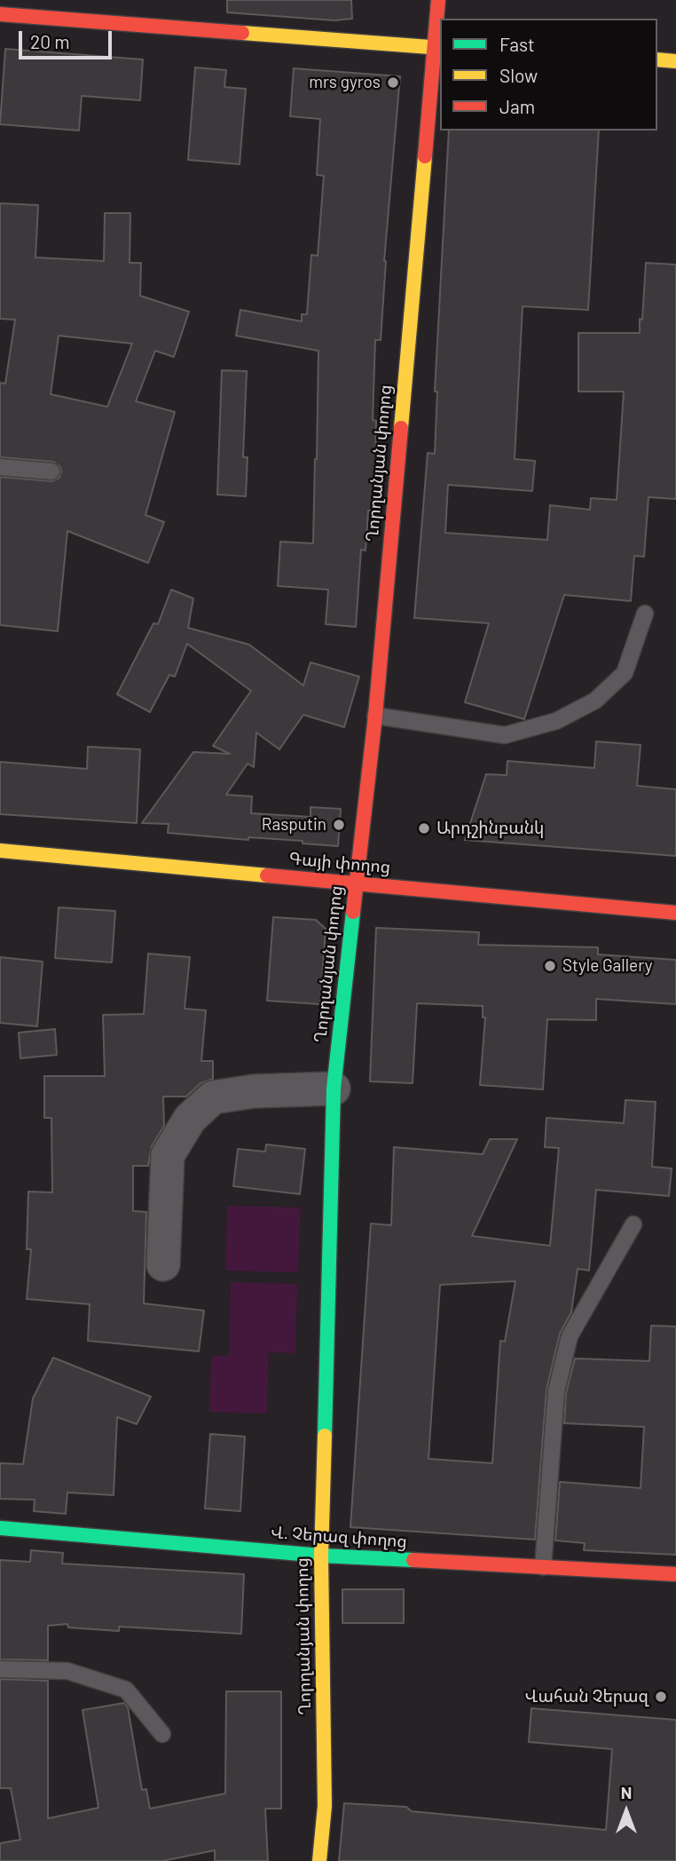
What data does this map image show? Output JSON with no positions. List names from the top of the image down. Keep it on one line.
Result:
{"streets":{"street":["Ղորղանյան փողոց","Գայի փողոց","Վ. Չերազ փողոց"]},"crossings":[["Ղորղանյան փողոց","Գայի փողոց"],["Ղորղանյան փողոց","Վ. Չերազ փողոց"]],"places":["mrs gyros","Rasputin","Արդշինբանկ","Style Gallery","Վահան Չերազ"],"legend":["Fast","Slow","Jam"],"scale_bar":"20 m","north":"top"}
